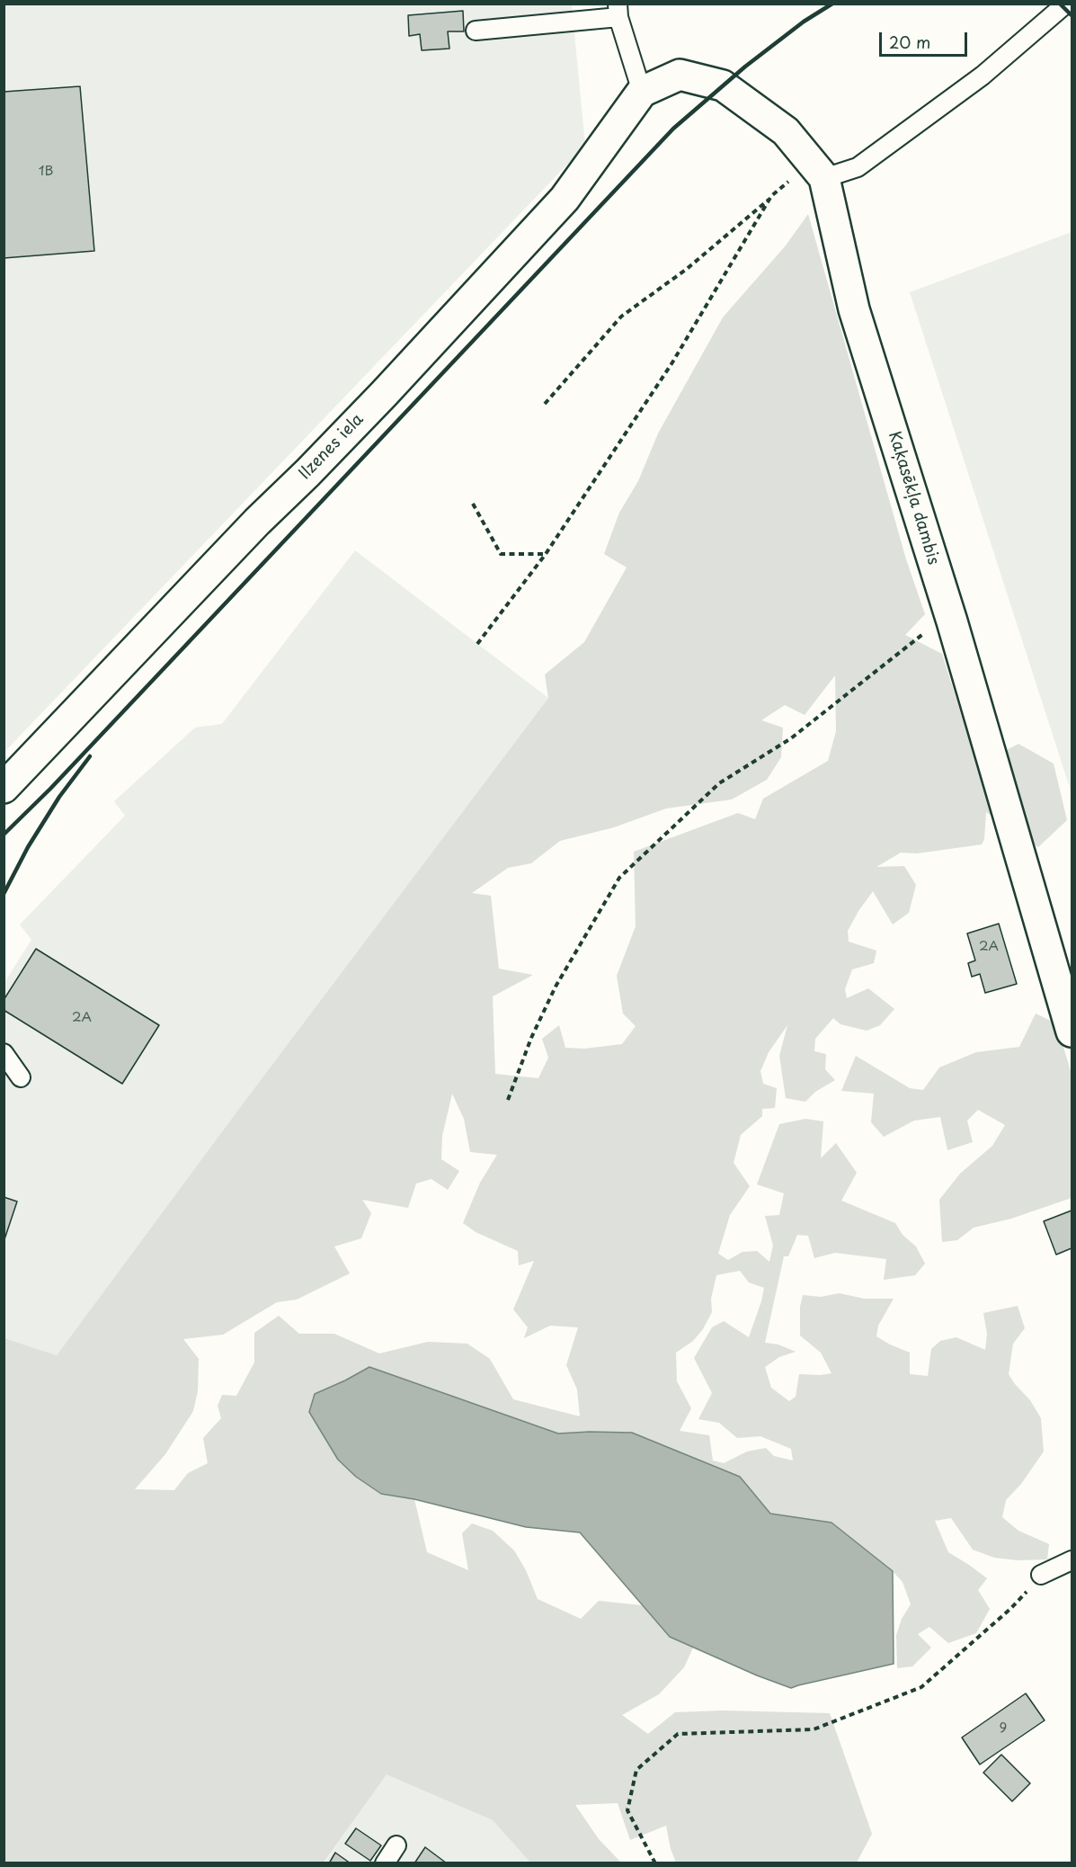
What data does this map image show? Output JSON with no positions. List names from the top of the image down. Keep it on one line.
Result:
{"streets":{"street":["Ilzenes iela","Kaķasēkļa dambis"]},"crossings":[["Ilzenes iela","Kaķasēkļa dambis"]],"house_numbers":["1B","2A","2A","9"],"scale_bar":"20 m"}
